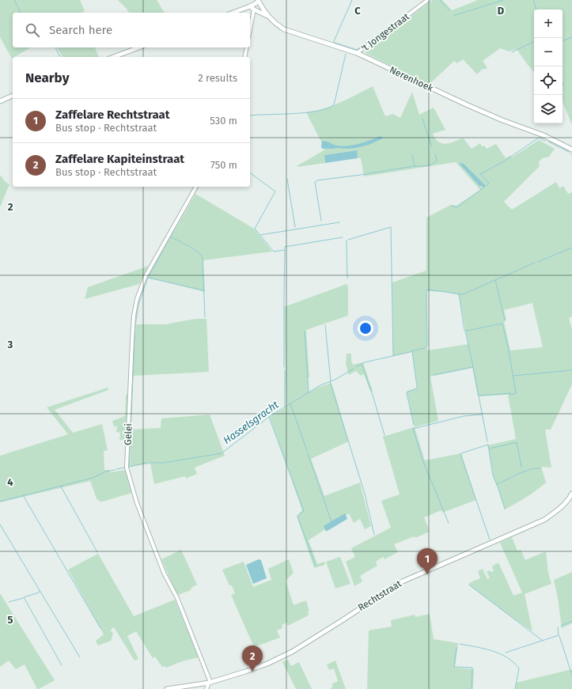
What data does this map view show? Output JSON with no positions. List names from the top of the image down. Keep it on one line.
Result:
{"streets":{"street":["'t Jongestraat","Nerenhoek","Gelei","Rechtstraat"]},"crossings":[["'t Jongestraat","Nerenhoek"],["Gelei","Rechtstraat"]],"water":["Hasselsgracht"],"page":{"map_buttons":["+","−"],"search":"Search here","heading":["Nearby","2 results"],"list":[{"mark":"1","name":"Zaffelare Rechtstraat","note":"Bus stop · Rechtstraat","value":"530 m"},{"mark":"2","name":"Zaffelare Kapiteinstraat","note":"Bus stop · Rechtstraat","value":"750 m"}],"pins":["1","2"]},"grid":{"columns":["C","D"],"rows":["2","3","4","5"]}}
